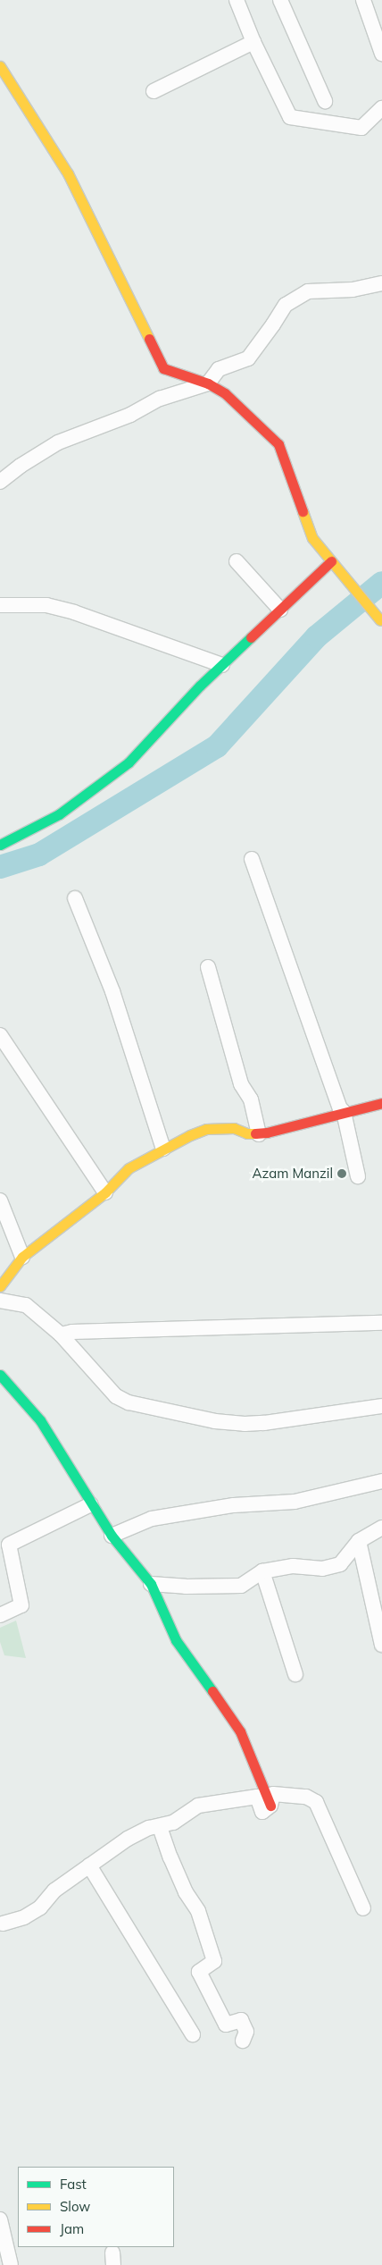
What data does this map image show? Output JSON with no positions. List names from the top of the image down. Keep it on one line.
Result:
{"places":["Azam Manzil"],"legend":["Fast","Slow","Jam"]}
